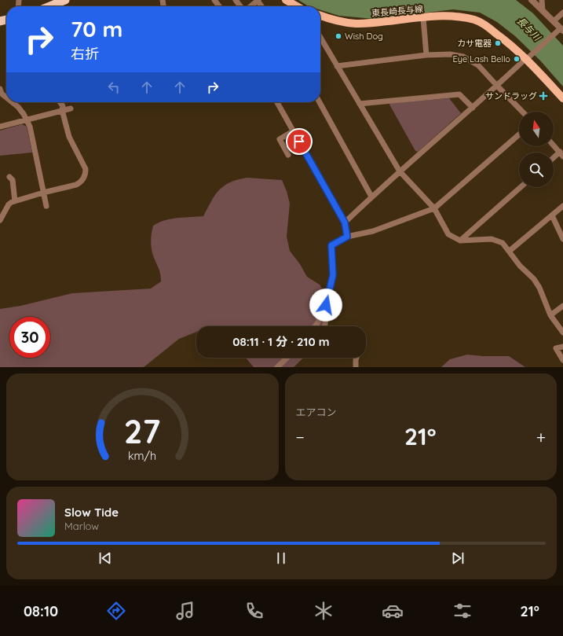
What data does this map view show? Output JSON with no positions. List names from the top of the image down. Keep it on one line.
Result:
{"streets":{"main road":["東長崎長与線"]},"water":["長与川"],"places":{"other":["Wish Dog","カサ電器","Eye Lash Bello"],"health":["サンドラッグ"]},"north":"top","page":{"turn":["70 m","右折"],"limit":"30","trip":"08:11 · 1 分 · 210 m","tile":"エアコン","heat":["−","21°","+"],"song":["Slow Tide","Marlow"],"tabs":["08:10","21°"],"gauge":["27","km/h"]}}
